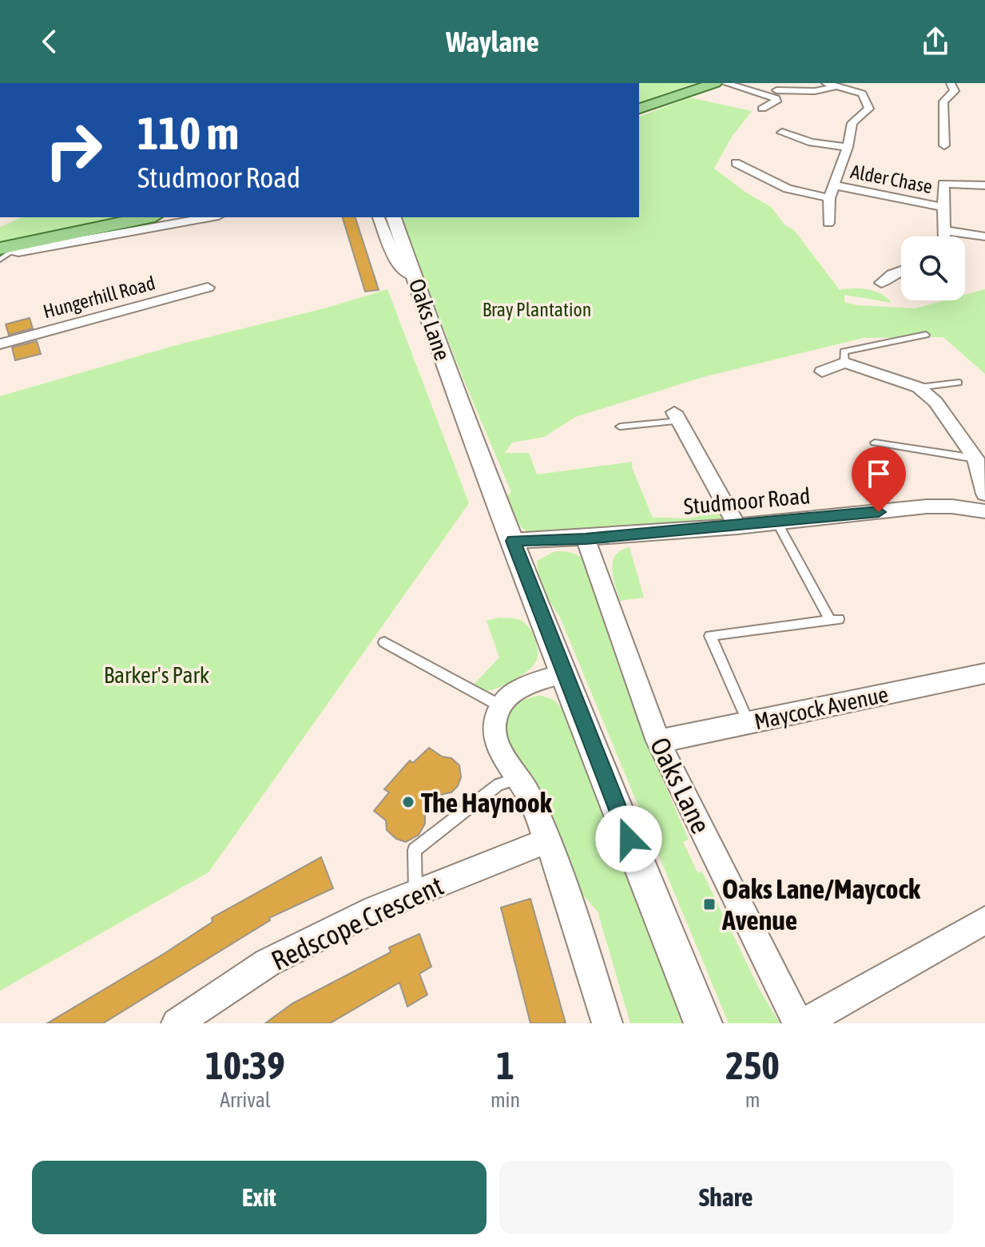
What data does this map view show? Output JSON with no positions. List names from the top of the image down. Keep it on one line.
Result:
{"streets":{"street":["Alder Chase","Hungerhill Road","Oaks Lane","Studmoor Road","Maycock Avenue","Redscope Crescent"]},"crossings":[["Oaks Lane","Studmoor Road"],["Oaks Lane","Maycock Avenue"]],"parks":["Bray Plantation","Barker's Park"],"places":{"other":["The Haynook"],"transit":["Oaks Lane/Maycock Avenue"]},"page":{"header":"Waylane","turn":["110 m","Studmoor Road"],"eta":["10:39","Arrival","1","min","250","m"],"buttons":["Exit","Share"]}}
